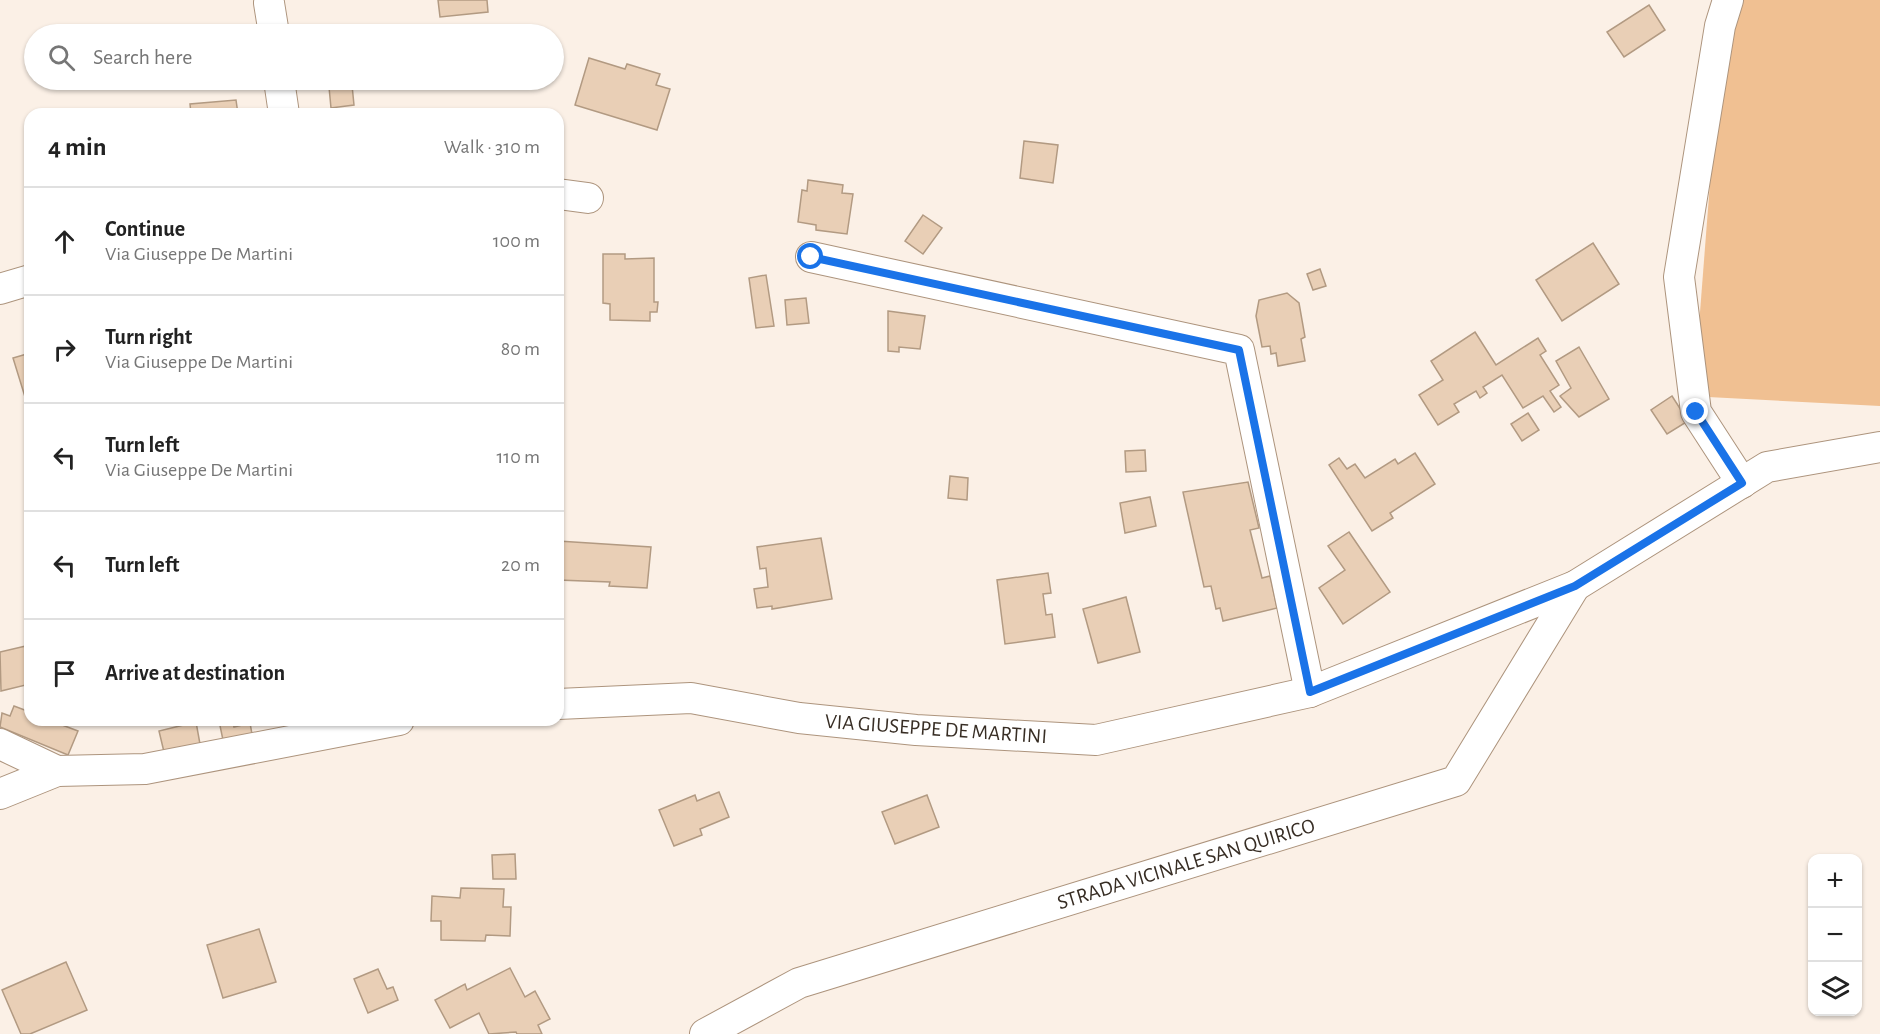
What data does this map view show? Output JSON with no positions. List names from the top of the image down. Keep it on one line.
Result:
{"streets":{"street":["VIA GIUSEPPE DE MARTINI","STRADA VICINALE SAN QUIRICO"]},"crossings":[["VIA GIUSEPPE DE MARTINI","STRADA VICINALE SAN QUIRICO"]],"page":{"search":"Search here","heading":["4 min","Walk · 310 m"],"list":[["Continue","Via Giuseppe De Martini","100 m"],["Turn right","Via Giuseppe De Martini","80 m"],["Turn left","Via Giuseppe De Martini","110 m"],["Turn left","20 m"],"Arrive at destination"],"map_buttons":["+","−"]}}
